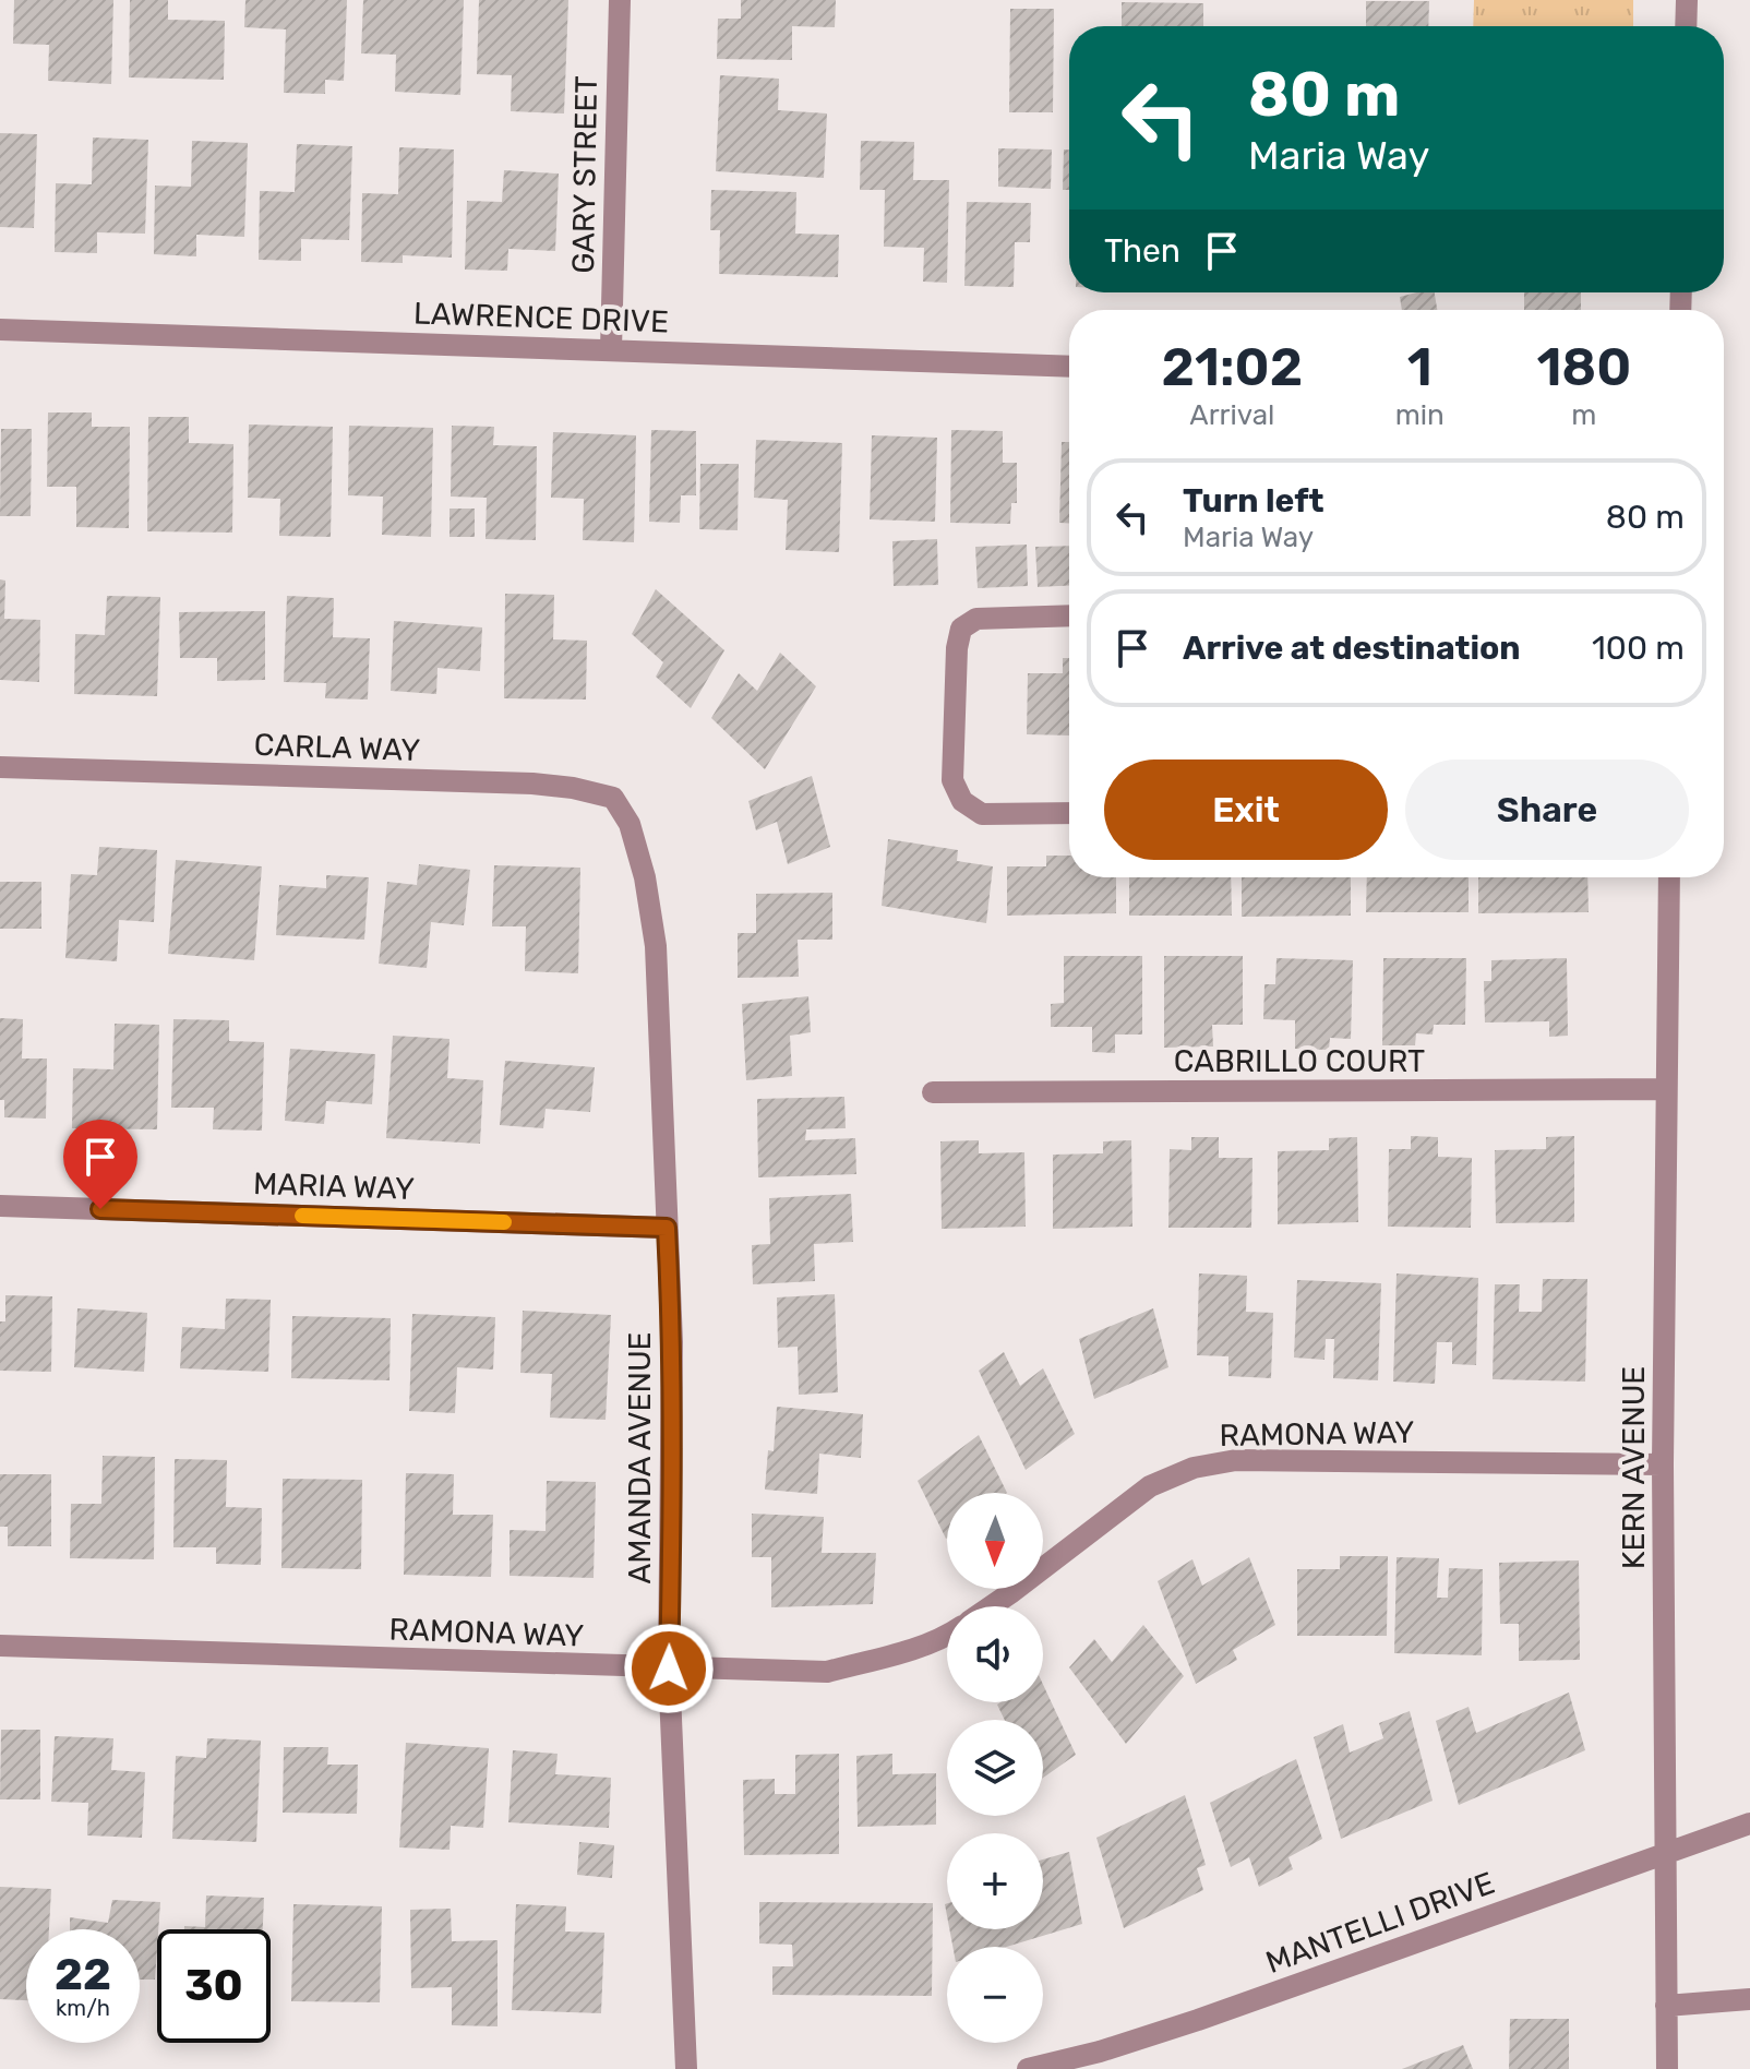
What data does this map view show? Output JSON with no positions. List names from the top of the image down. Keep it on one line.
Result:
{"streets":{"street":["GARY STREET","LAWRENCE DRIVE","CARLA WAY","CABRILLO COURT","MARIA WAY","RAMONA WAY","AMANDA AVENUE","KERN AVENUE","MANTELLI DRIVE"]},"crossings":[["GARY STREET","LAWRENCE DRIVE"],["CARLA WAY","AMANDA AVENUE"],["CABRILLO COURT","KERN AVENUE"],["MARIA WAY","AMANDA AVENUE"],["RAMONA WAY","AMANDA AVENUE"],["RAMONA WAY","KERN AVENUE"],["KERN AVENUE","MANTELLI DRIVE"]],"north":"bottom","page":{"turn":["80 m","Maria Way"],"then":"Then","eta":["21:02","Arrival","1","min","180","m"],"list":[{"name":"Turn left","note":"Maria Way","value":"80 m"},{"name":"Arrive at destination","value":"100 m"}],"buttons":["Exit","Share"],"map_buttons":["+","−"],"speed":"22 km/h","limit":"30"}}
